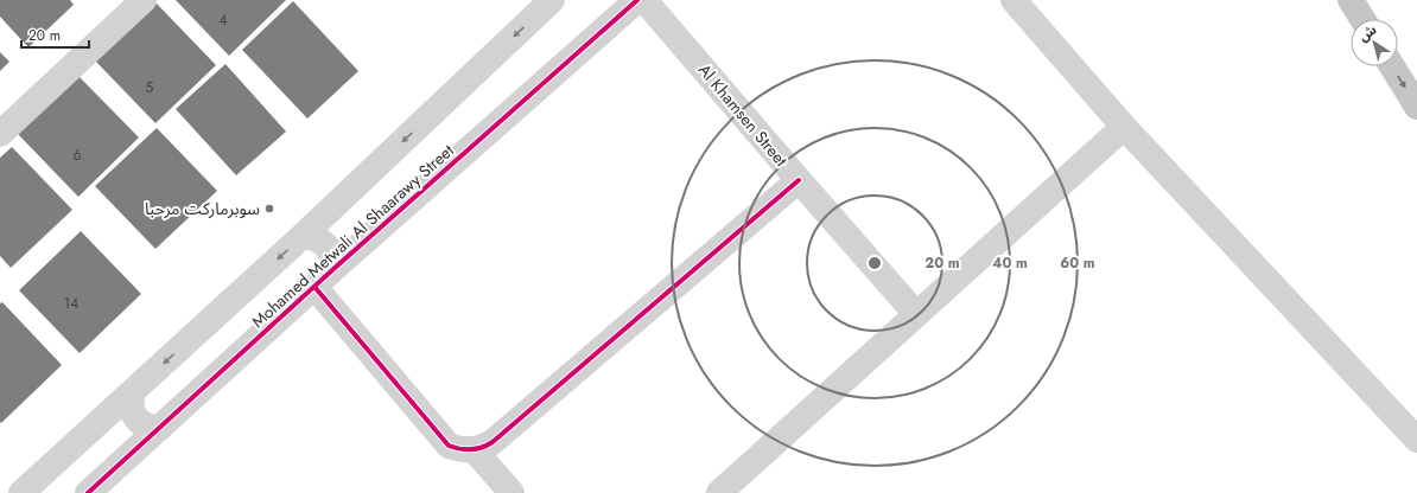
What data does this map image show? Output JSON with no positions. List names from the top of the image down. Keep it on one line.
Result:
{"streets":{"street":["Al Khamsen Street","Mohamed Metwali Al Shaarawy Street"]},"places":["سوبرماركت مرحبا"],"house_numbers":["4","5","6","14"],"scale_bar":"20 m","north":"top left","rings":["20 m","40 m","60 m"]}
